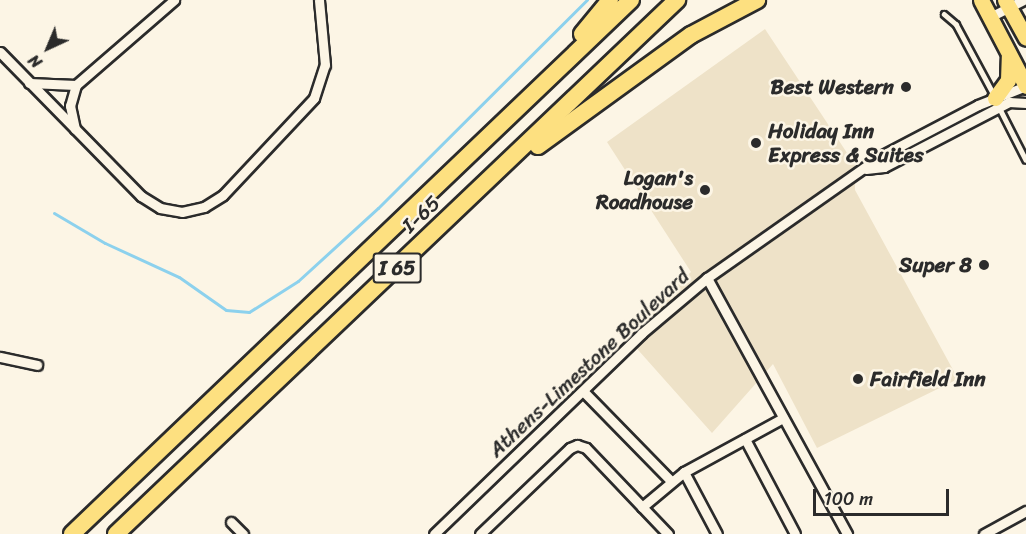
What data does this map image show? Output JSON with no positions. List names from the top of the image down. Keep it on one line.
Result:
{"streets":{"highway":["I-65","I 65"],"street":["Athens-Limestone Boulevard"]},"places":["Best Western","Holiday Inn Express & Suites","Logan's Roadhouse","Super 8","Fairfield Inn"],"scale_bar":"100 m","north":"bottom left"}
